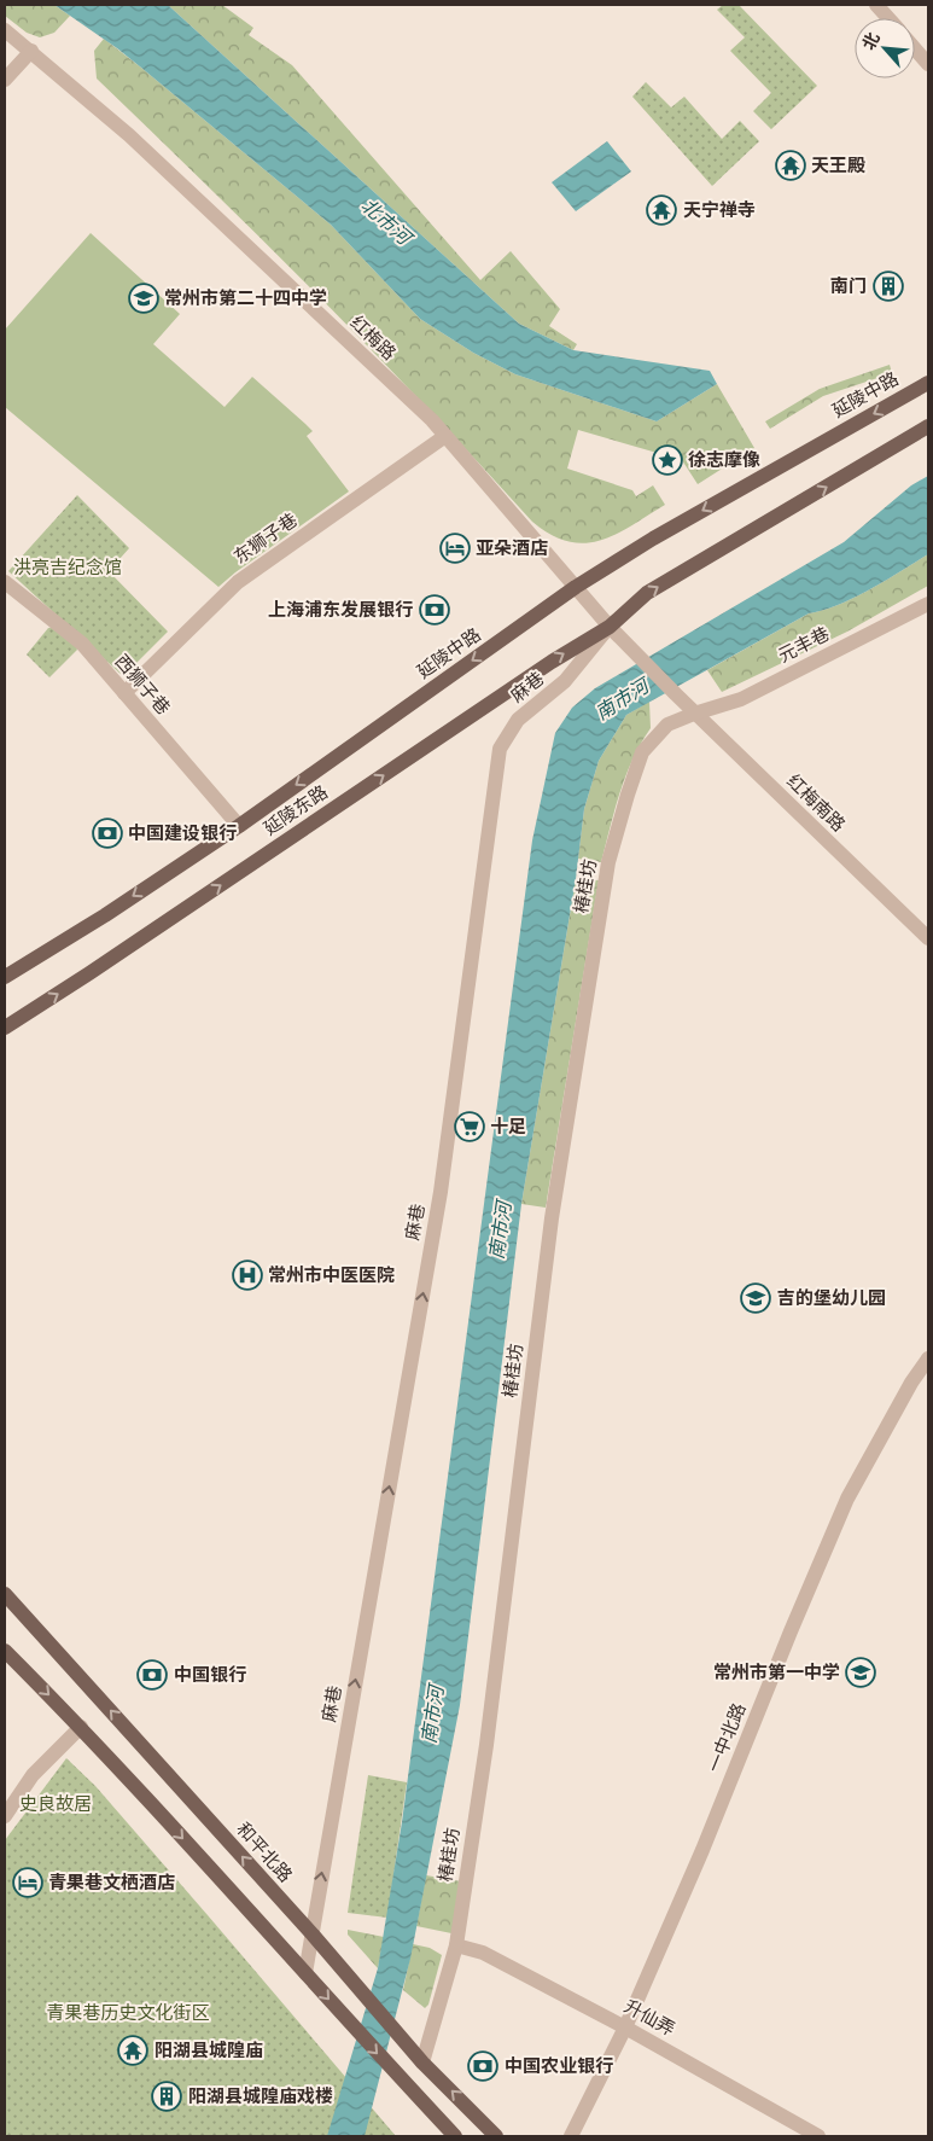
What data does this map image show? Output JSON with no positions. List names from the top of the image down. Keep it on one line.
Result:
{"streets":{"main road":["延陵中路","延陵东路","和平北路"],"street":["红梅路","东狮子巷","元丰巷","西狮子巷","麻巷","红梅南路","椿桂坊","一中北路","升仙弄"]},"crossings":[["红梅路","延陵中路"],["红梅路","东狮子巷"],["红梅路","麻巷"],["红梅路","红梅南路"],["红梅路","延陵东路"],["延陵中路","西狮子巷"],["东狮子巷","西狮子巷"],["元丰巷","红梅南路"],["元丰巷","椿桂坊"],["麻巷","红梅南路"],["麻巷","延陵东路"],["麻巷","和平北路"],["红梅南路","延陵东路"],["红梅南路","椿桂坊"],["椿桂坊","和平北路"],["椿桂坊","升仙弄"],["一中北路","升仙弄"]],"one_way":["麻巷","延陵东路"],"water":["北市河","南市河"],"parks":["洪亮吉纪念馆","史良故居","青果巷历史文化街区"],"places":{"temple":["天王殿","天宁禅寺","阳湖县城隍庙"],"building":["南门","阳湖县城隍庙戏楼"],"school or university":["常州市第二十四中学","吉的堡幼儿园","常州市第一中学"],"place":["徐志摩像"],"hotel":["亚朵酒店","青果巷文栖酒店"],"bank":["上海浦东发展银行","中国建设银行","中国银行","中国农业银行"],"supermarket":["十足"],"hospital":["常州市中医医院"]},"north":"top left"}
